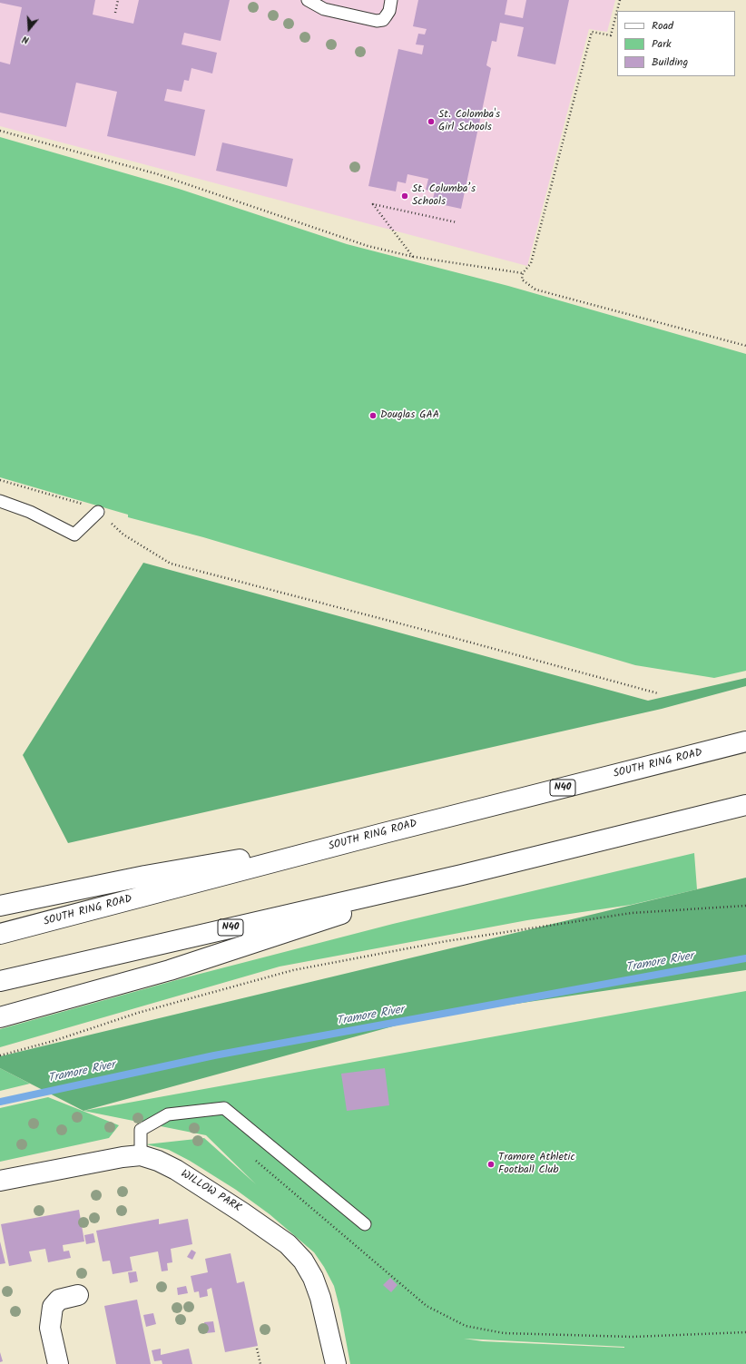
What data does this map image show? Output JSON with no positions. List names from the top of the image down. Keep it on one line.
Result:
{"streets":{"main road":["SOUTH RING ROAD","N40","WILLOW PARK"]},"water":["Tramore River"],"places":["St. Colomba's Girl Schools","St. Columba’s Schools","Douglas GAA","Tramore Athletic Football Club"],"legend":["Road","Park","Building"],"north":"bottom"}
